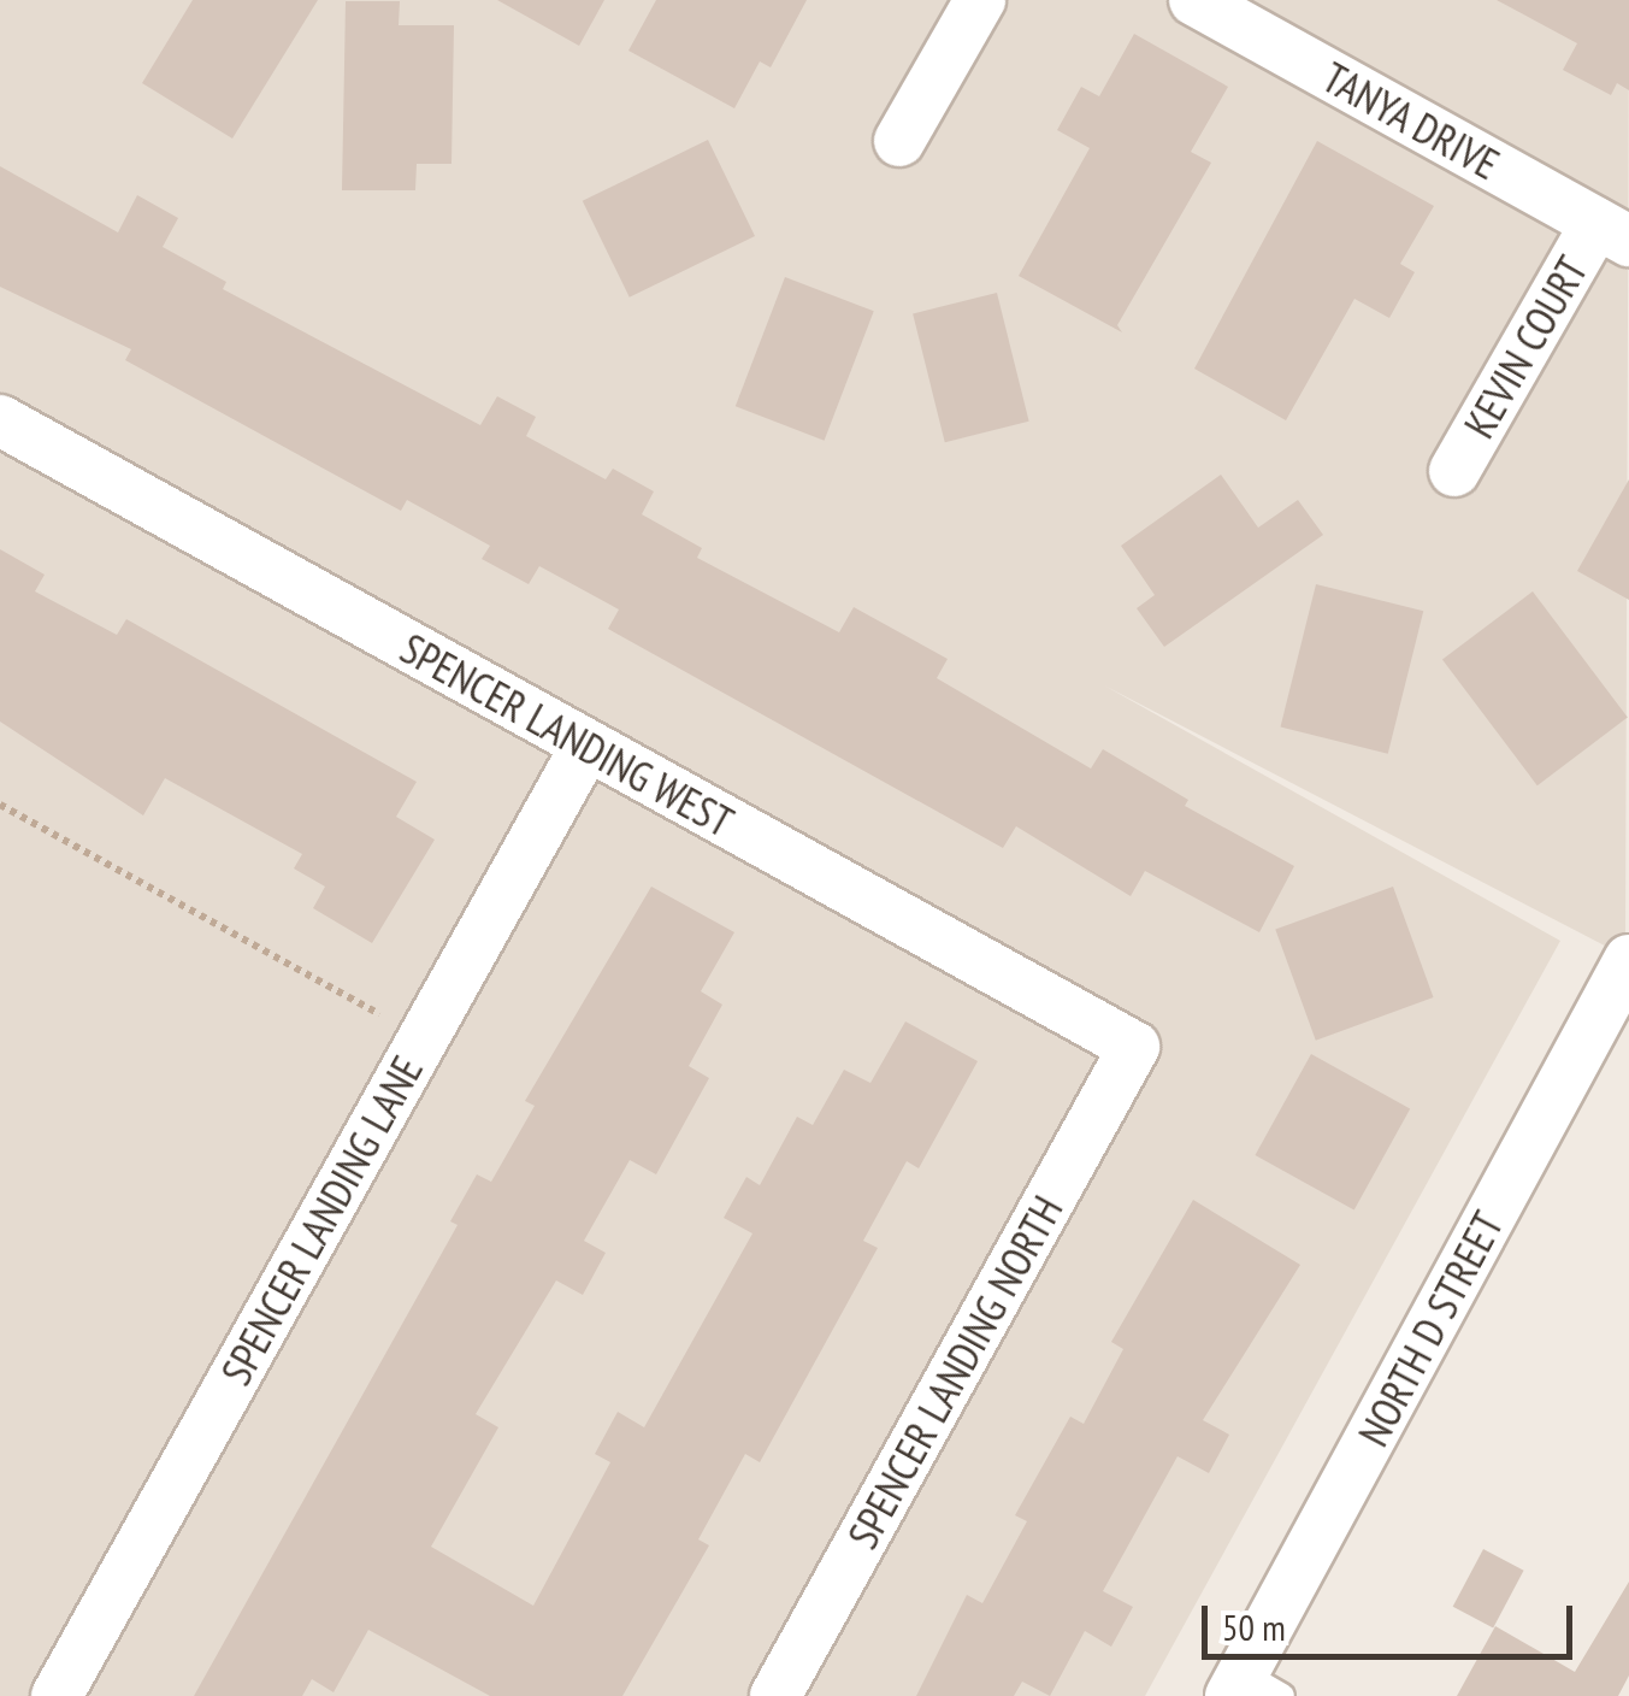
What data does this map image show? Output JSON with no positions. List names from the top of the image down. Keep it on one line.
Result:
{"streets":{"street":["TANYA DRIVE","KEVIN COURT","SPENCER LANDING WEST","SPENCER LANDING LANE","NORTH D STREET","SPENCER LANDING NORTH"]},"crossings":[["TANYA DRIVE","KEVIN COURT"],["SPENCER LANDING WEST","SPENCER LANDING LANE"],["SPENCER LANDING WEST","SPENCER LANDING NORTH"]],"scale_bar":"50 m"}
